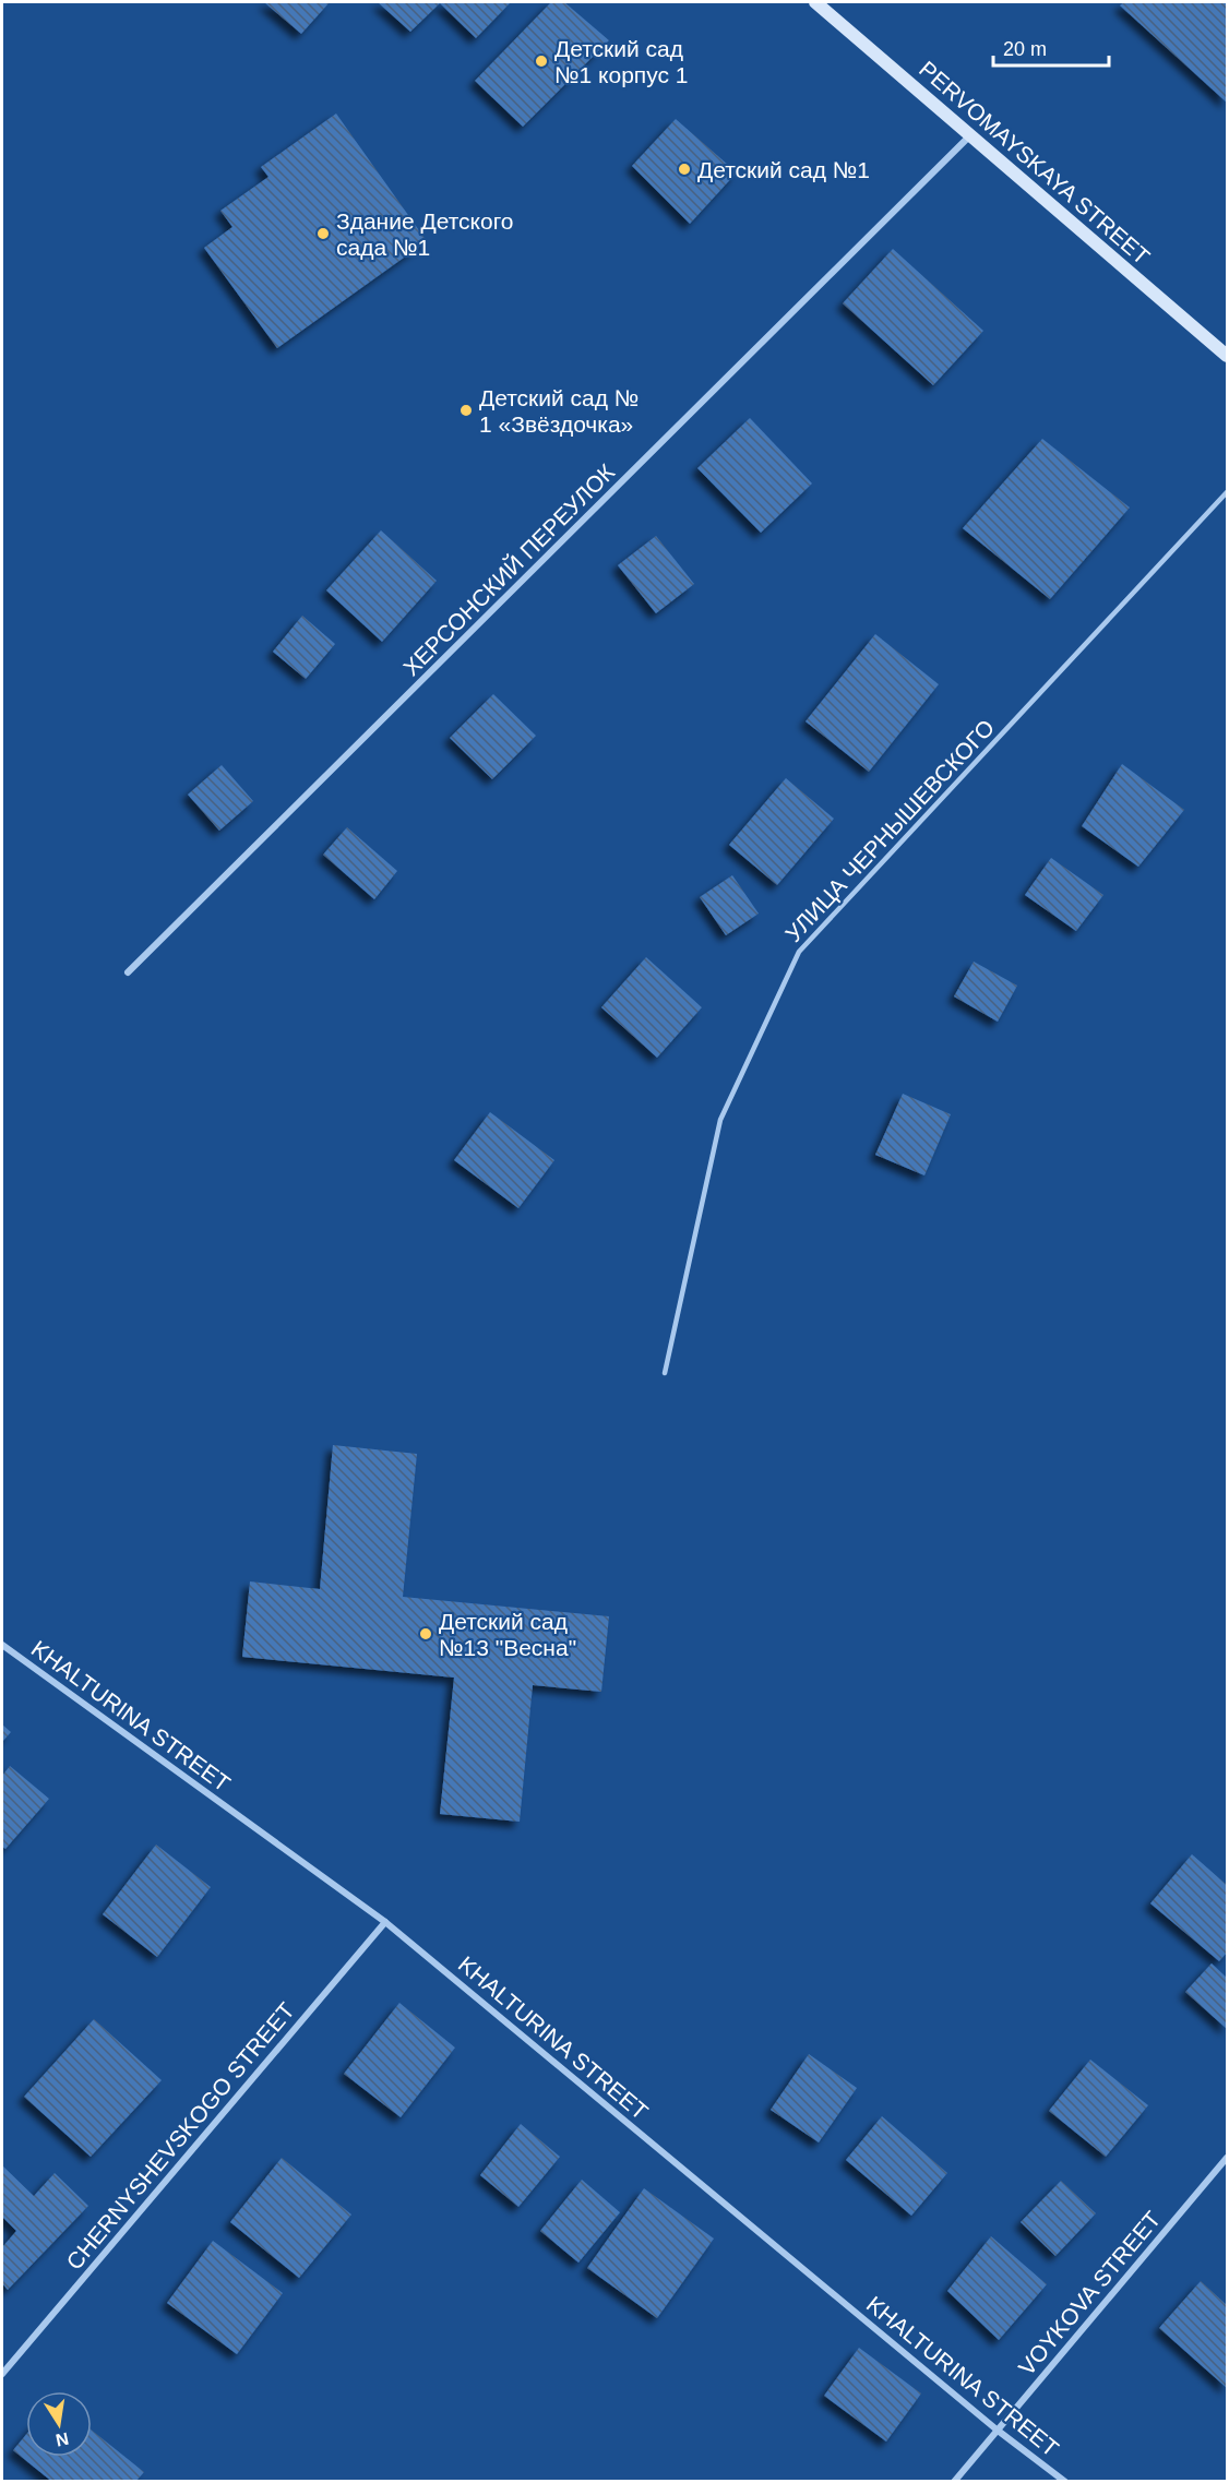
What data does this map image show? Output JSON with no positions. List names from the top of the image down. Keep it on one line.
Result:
{"streets":{"main road":["PERVOMAYSKAYA STREET"],"street":["ХЕРСОНСКИЙ ПЕРЕУЛОК","KHALTURINA STREET","CHERNYSHEVSKOGO STREET","VOYKOVA STREET"],"lane":["УЛИЦА ЧЕРНЫШЕВСКОГО"]},"crossings":[["PERVOMAYSKAYA STREET","ХЕРСОНСКИЙ ПЕРЕУЛОК"],["KHALTURINA STREET","CHERNYSHEVSKOGO STREET"],["KHALTURINA STREET","VOYKOVA STREET"]],"places":["Детский сад №1 корпус 1","Детский сад №1","Здание Детского сада №1","Детский сад № 1 «Звёздочка»","Детский сад №13 \"Весна\""],"scale_bar":"20 m","north":"bottom"}
